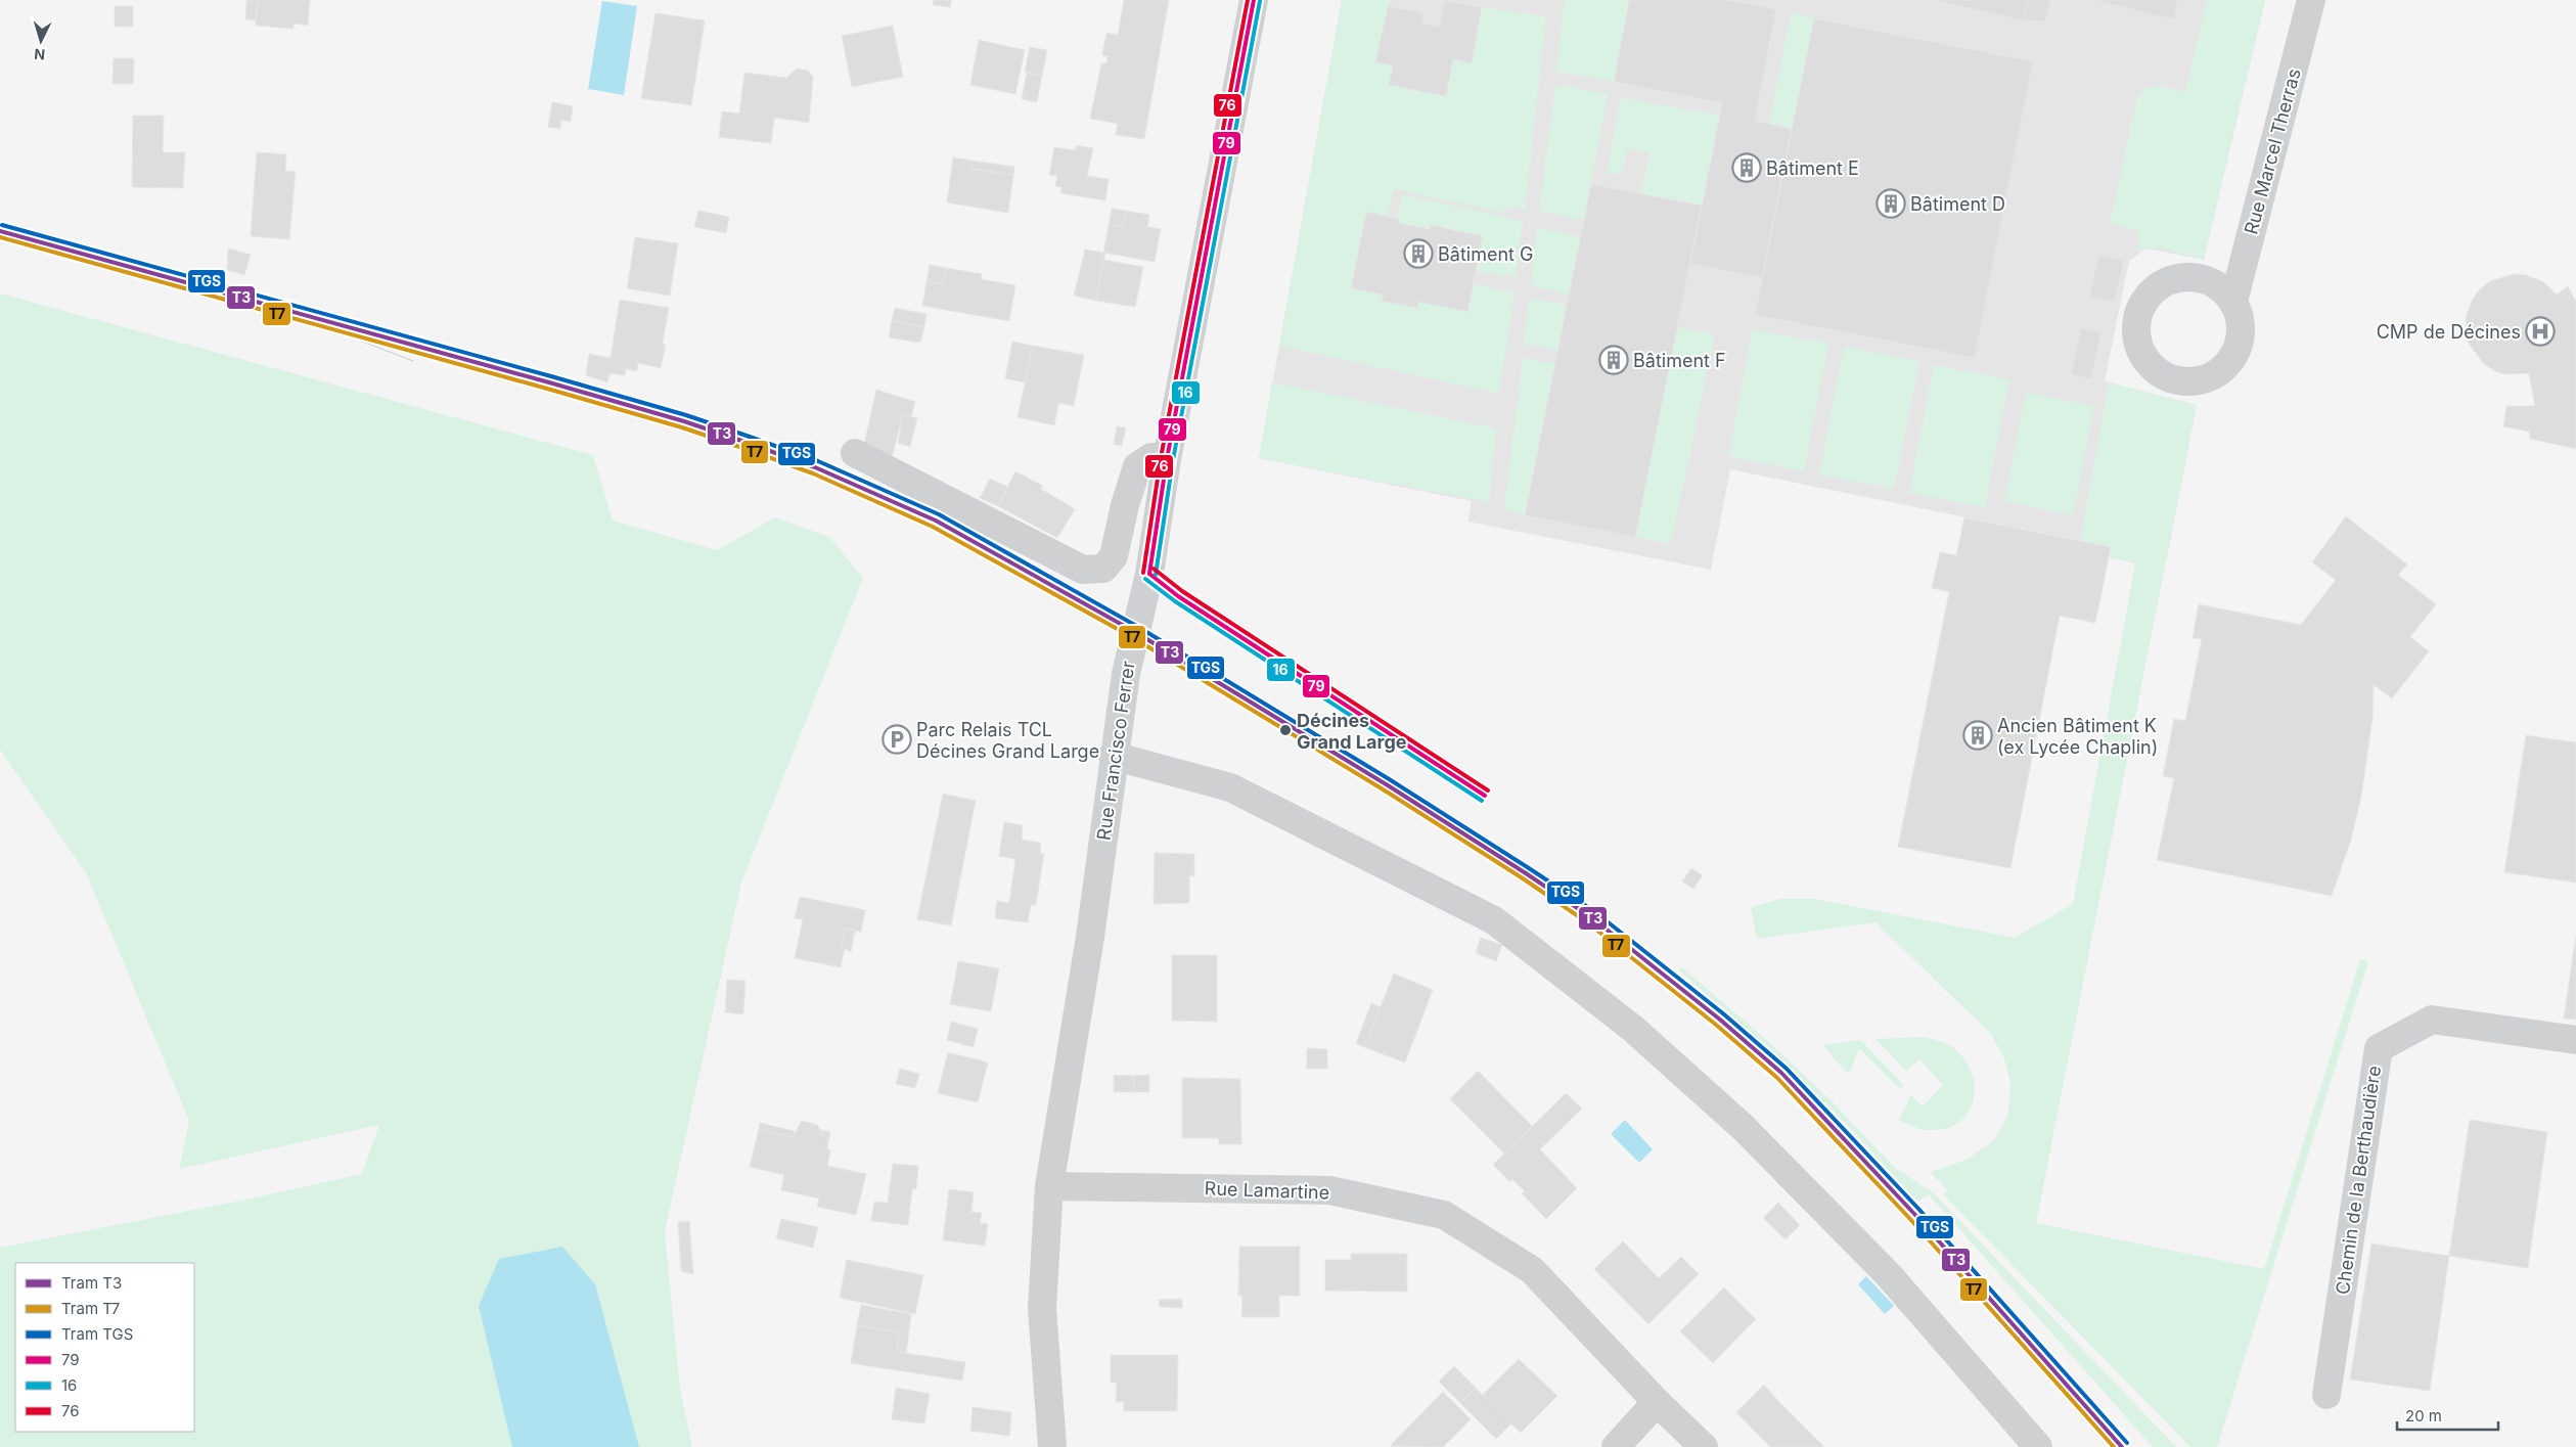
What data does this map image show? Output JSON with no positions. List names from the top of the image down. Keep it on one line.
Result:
{"streets":{"street":["Rue Marcel Therras","Rue Francisco Ferrer","Chemin de la Berthaudière","Rue Lamartine"]},"crossings":[["Rue Francisco Ferrer","Rue Lamartine"]],"places":{"building":["Bâtiment E","Bâtiment D","Bâtiment G","Bâtiment F","Ancien Bâtiment K (ex Lycée Chaplin)"],"hospital":["CMP de Décines"],"other":["Décines Grand Large"],"parking":["Parc Relais TCL Décines Grand Large"]},"lines":["transit line 79","transit line 76","transit line 16","tram line TGS","tram line T3","tram line T7"],"legend":["Tram T3","Tram T7","Tram TGS","79","16","76"],"scale_bar":"20 m","north":"bottom"}
